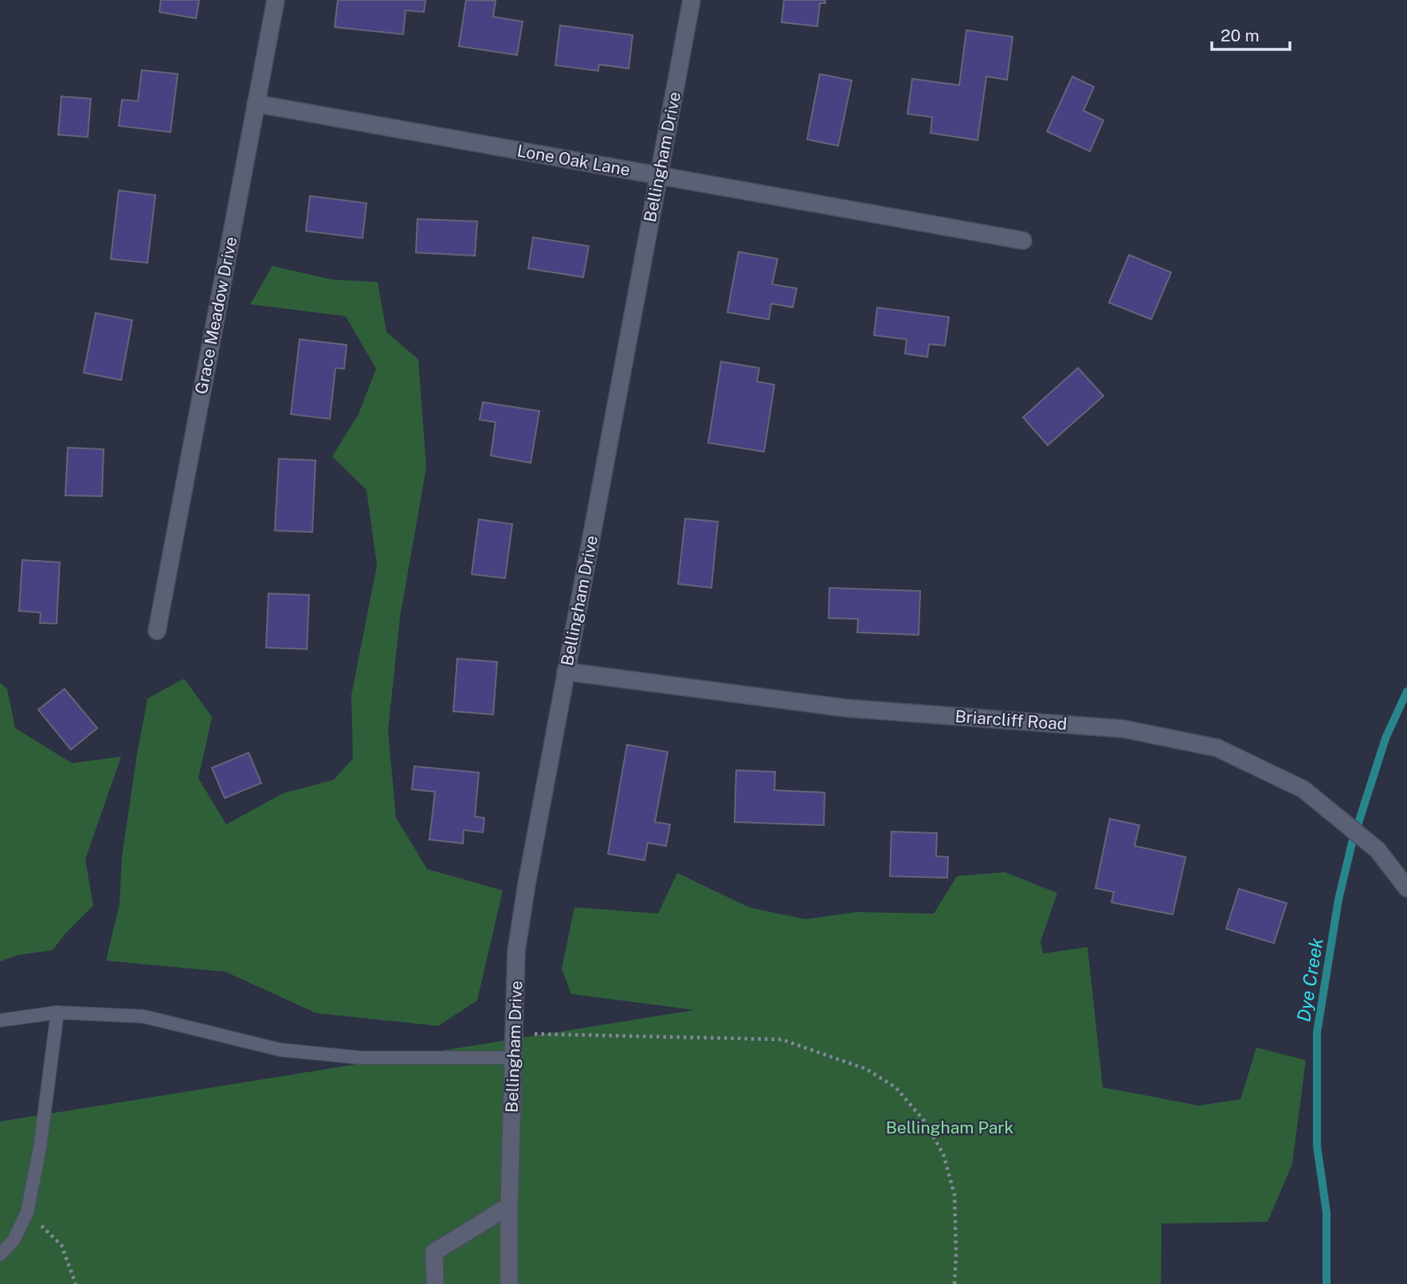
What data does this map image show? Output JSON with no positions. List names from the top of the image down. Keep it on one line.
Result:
{"streets":{"street":["Bellingham Drive","Lone Oak Lane","Grace Meadow Drive","Briarcliff Road"]},"crossings":[["Bellingham Drive","Lone Oak Lane"],["Bellingham Drive","Briarcliff Road"],["Lone Oak Lane","Grace Meadow Drive"]],"water":["Dye Creek"],"parks":["Bellingham Park"],"scale_bar":"20 m"}
